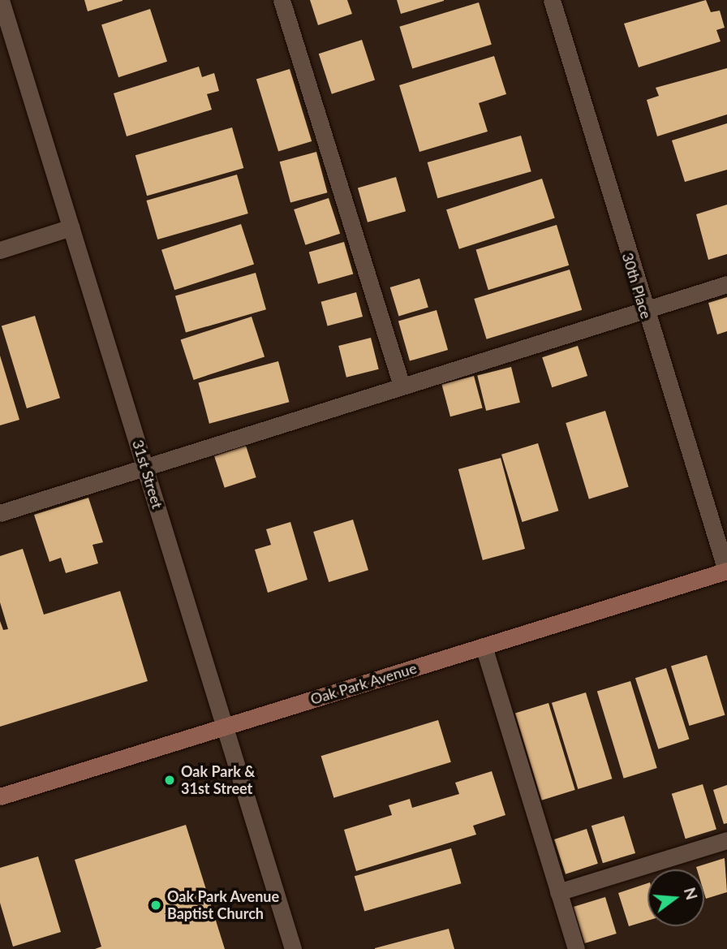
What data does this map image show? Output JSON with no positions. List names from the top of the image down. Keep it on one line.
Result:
{"streets":{"street":["30th Place","31st Street","Oak Park Avenue"]},"crossings":[["30th Place","Oak Park Avenue"],["31st Street","Oak Park Avenue"]],"places":["Oak Park & 31st Street","Oak Park Avenue Baptist Church"],"north":"right"}
